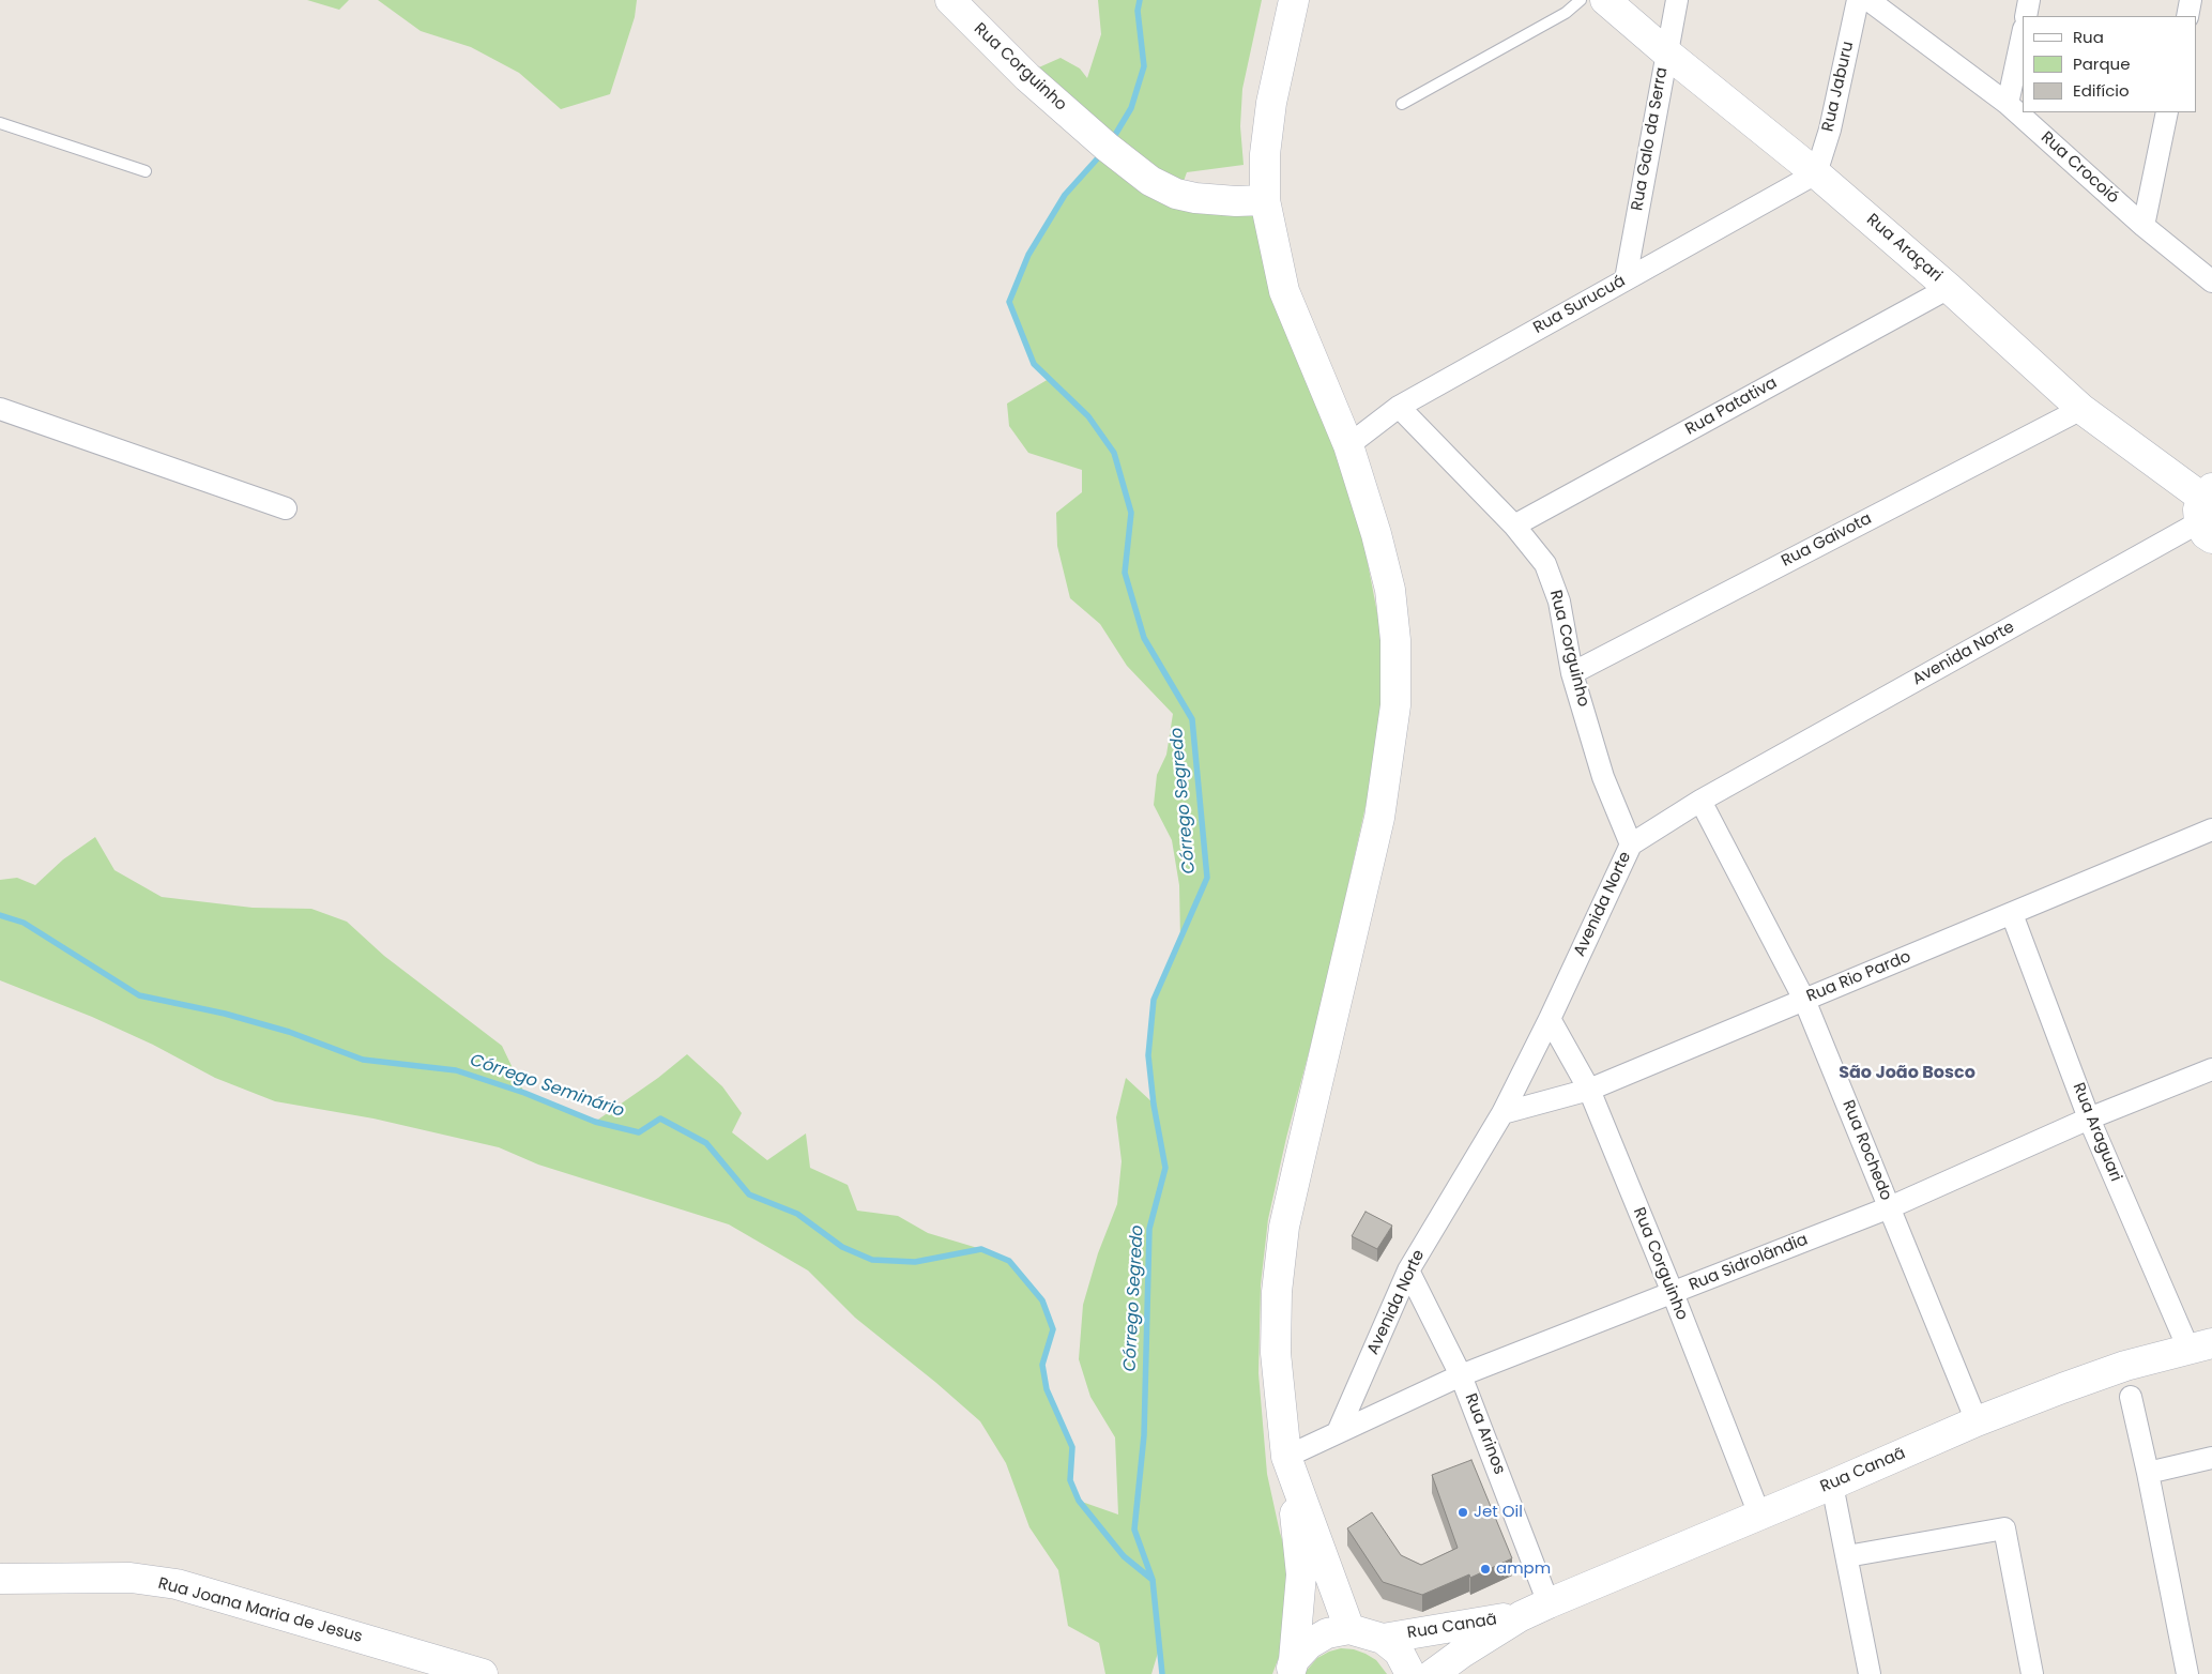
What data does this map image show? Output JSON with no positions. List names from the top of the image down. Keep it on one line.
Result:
{"streets":{"street":["Rua Corguinho","Rua Jaburu","Rua Galo da Serra","Rua Crocoió","Rua Araçari","Rua Surucuá","Rua Patativa","Rua Gaivota","Avenida Norte","Rua Rio Pardo","Rua Araguari","Rua Rochedo","Rua Sidrolândia","Rua Arinos","Rua Canaã","Rua Joana Maria de Jesus"]},"crossings":[["Rua Corguinho","Rua Surucuá"],["Rua Corguinho","Rua Patativa"],["Rua Corguinho","Rua Gaivota"],["Rua Corguinho","Avenida Norte"],["Rua Corguinho","Rua Rio Pardo"],["Rua Corguinho","Rua Sidrolândia"],["Rua Corguinho","Rua Canaã"],["Rua Jaburu","Rua Araçari"],["Rua Jaburu","Rua Surucuá"],["Rua Galo da Serra","Rua Araçari"],["Rua Galo da Serra","Rua Surucuá"],["Rua Araçari","Rua Surucuá"],["Rua Araçari","Rua Patativa"],["Rua Araçari","Rua Gaivota"],["Rua Araçari","Avenida Norte"],["Avenida Norte","Rua Rio Pardo"],["Avenida Norte","Rua Rochedo"],["Avenida Norte","Rua Sidrolândia"],["Avenida Norte","Rua Arinos"],["Rua Rio Pardo","Rua Araguari"],["Rua Rio Pardo","Rua Rochedo"],["Rua Araguari","Rua Sidrolândia"],["Rua Araguari","Rua Canaã"],["Rua Rochedo","Rua Sidrolândia"],["Rua Rochedo","Rua Canaã"],["Rua Sidrolândia","Rua Arinos"],["Rua Arinos","Rua Canaã"]],"districts":["São João Bosco"],"water":["Córrego Segredo","Córrego Seminário"],"places":["Jet Oil","ampm"],"legend":["Rua","Parque","Edifício"]}
